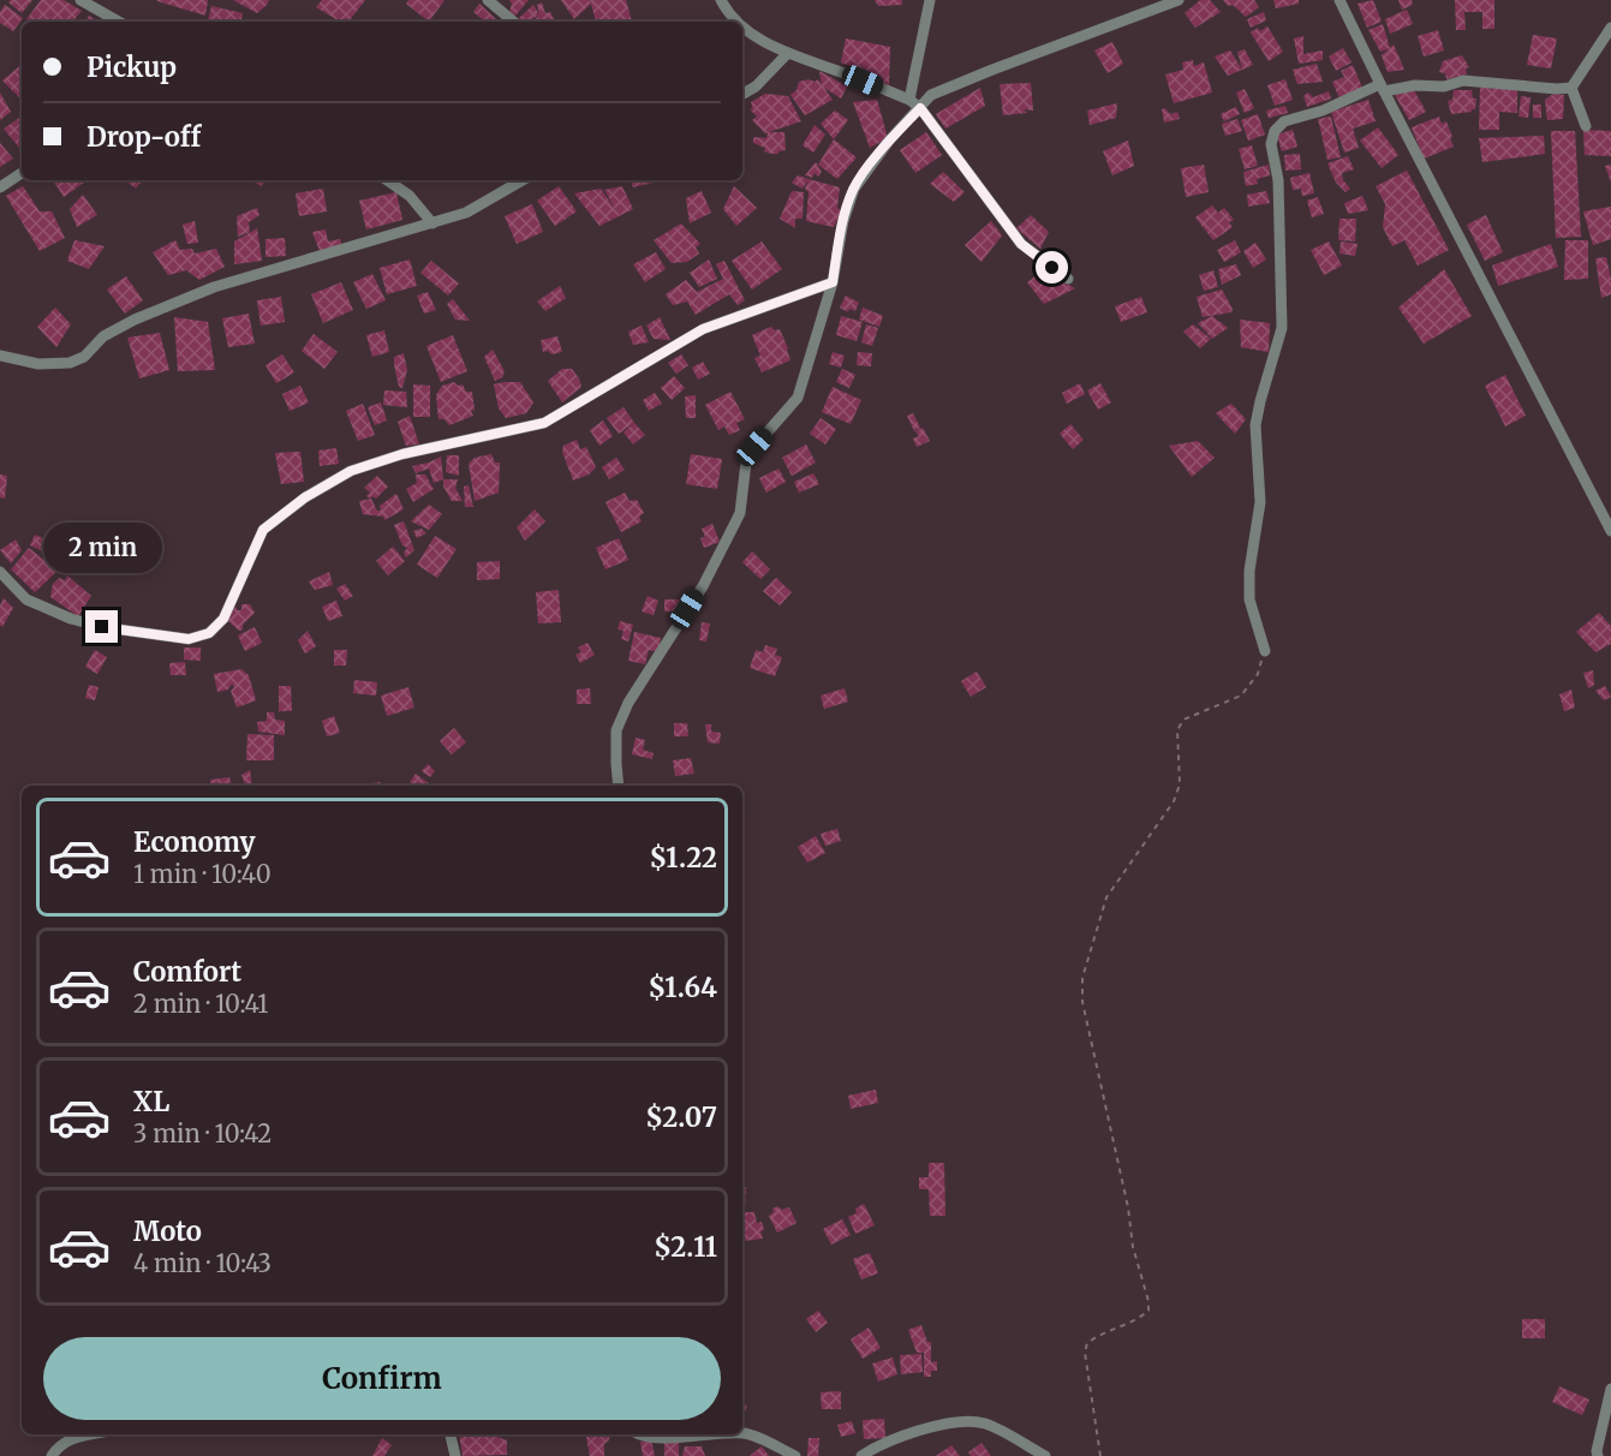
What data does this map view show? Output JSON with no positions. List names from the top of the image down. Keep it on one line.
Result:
{"page":{"banner":["Pickup","Drop-off"],"bubble":"2 min","list":[{"name":"Economy","note":"1 min · 10:40","value":"$1.22"},{"name":"Comfort","note":"2 min · 10:41","value":"$1.64"},{"name":"XL","note":"3 min · 10:42","value":"$2.07"},{"name":"Moto","note":"4 min · 10:43","value":"$2.11"}],"buttons":"Confirm"}}
